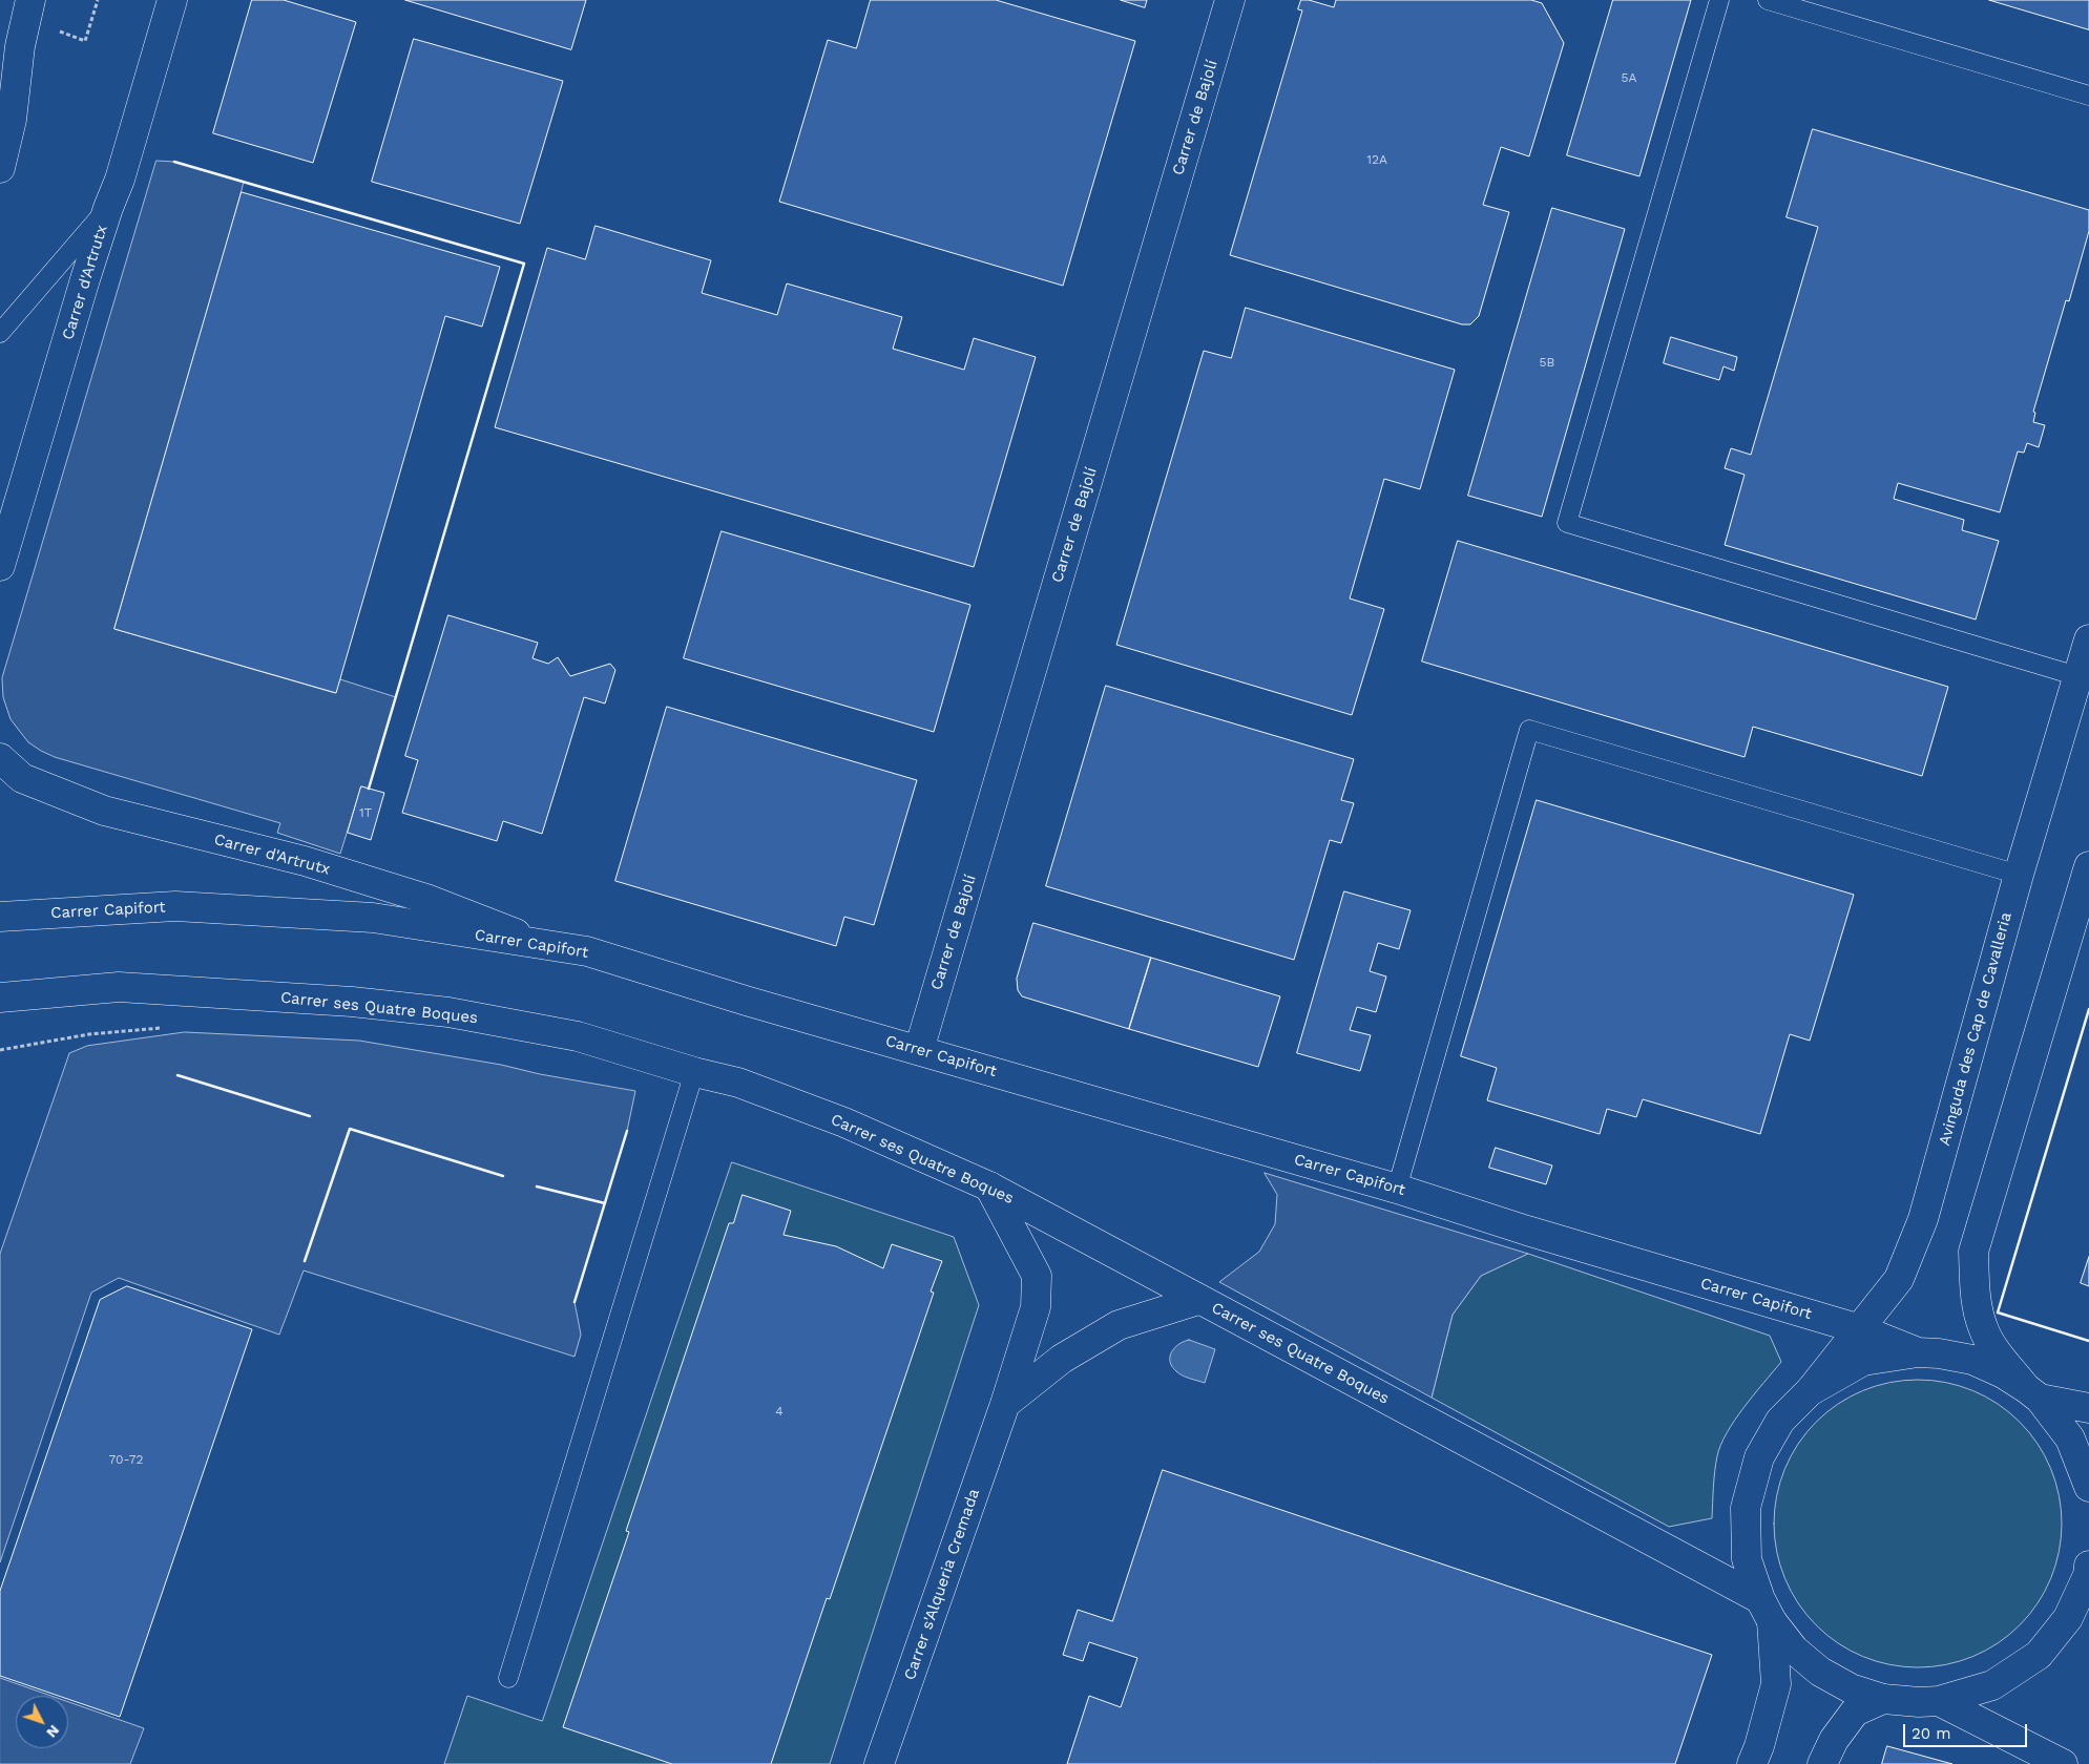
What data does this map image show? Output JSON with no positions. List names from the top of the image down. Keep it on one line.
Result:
{"streets":{"main road":["Carrer de Bajolí","Carrer d'Artrutx","Carrer Capifort","Carrer ses Quatre Boques","Avinguda des Cap de Cavalleria","Carrer s'Alqueria Cremada"]},"crossings":[["Carrer de Bajolí","Carrer Capifort"],["Carrer d'Artrutx","Carrer Capifort"],["Carrer Capifort","Avinguda des Cap de Cavalleria"],["Carrer ses Quatre Boques","Carrer s'Alqueria Cremada"]],"house_numbers":["5A","12A","5B","1T","4","70-72"],"scale_bar":"20 m","north":"bottom right"}
